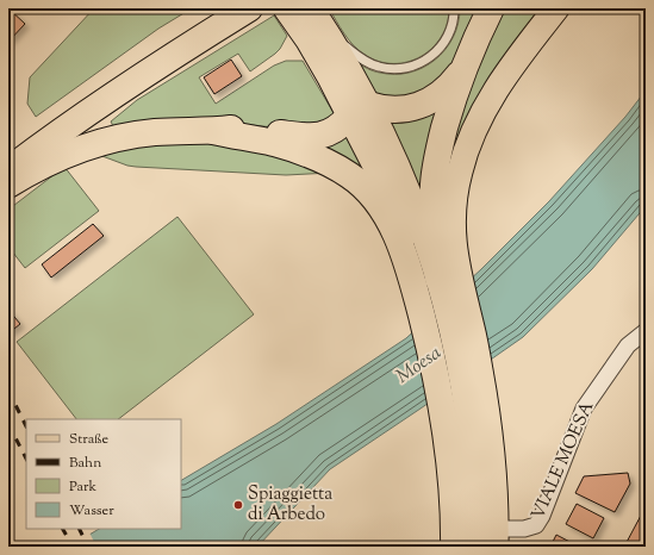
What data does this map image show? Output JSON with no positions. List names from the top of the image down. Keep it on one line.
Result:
{"streets":{"street":["VIALE MOESA"]},"water":["Moesa"],"places":["Spiaggietta di Arbedo"],"legend":["Straße","Bahn","Park","Wasser"]}
